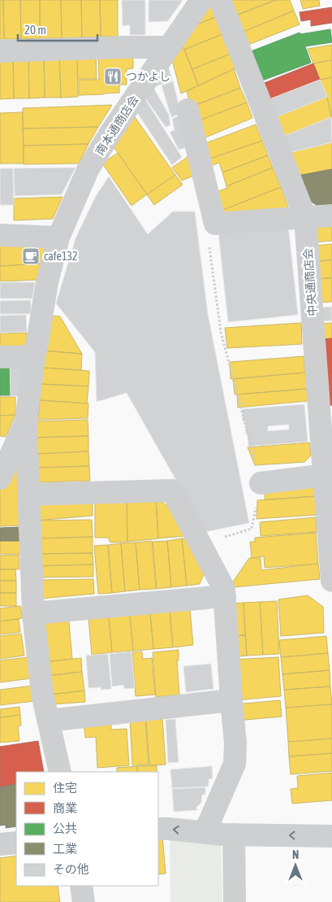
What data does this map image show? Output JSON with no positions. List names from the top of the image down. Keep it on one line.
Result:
{"streets":{"street":["南本通商店会","中央通商店会"]},"places":{"restaurant":["つかよし"],"cafe":["cafe132"]},"legend":["住宅","商業","公共","工業","その他"],"scale_bar":"20 m","north":"top"}
